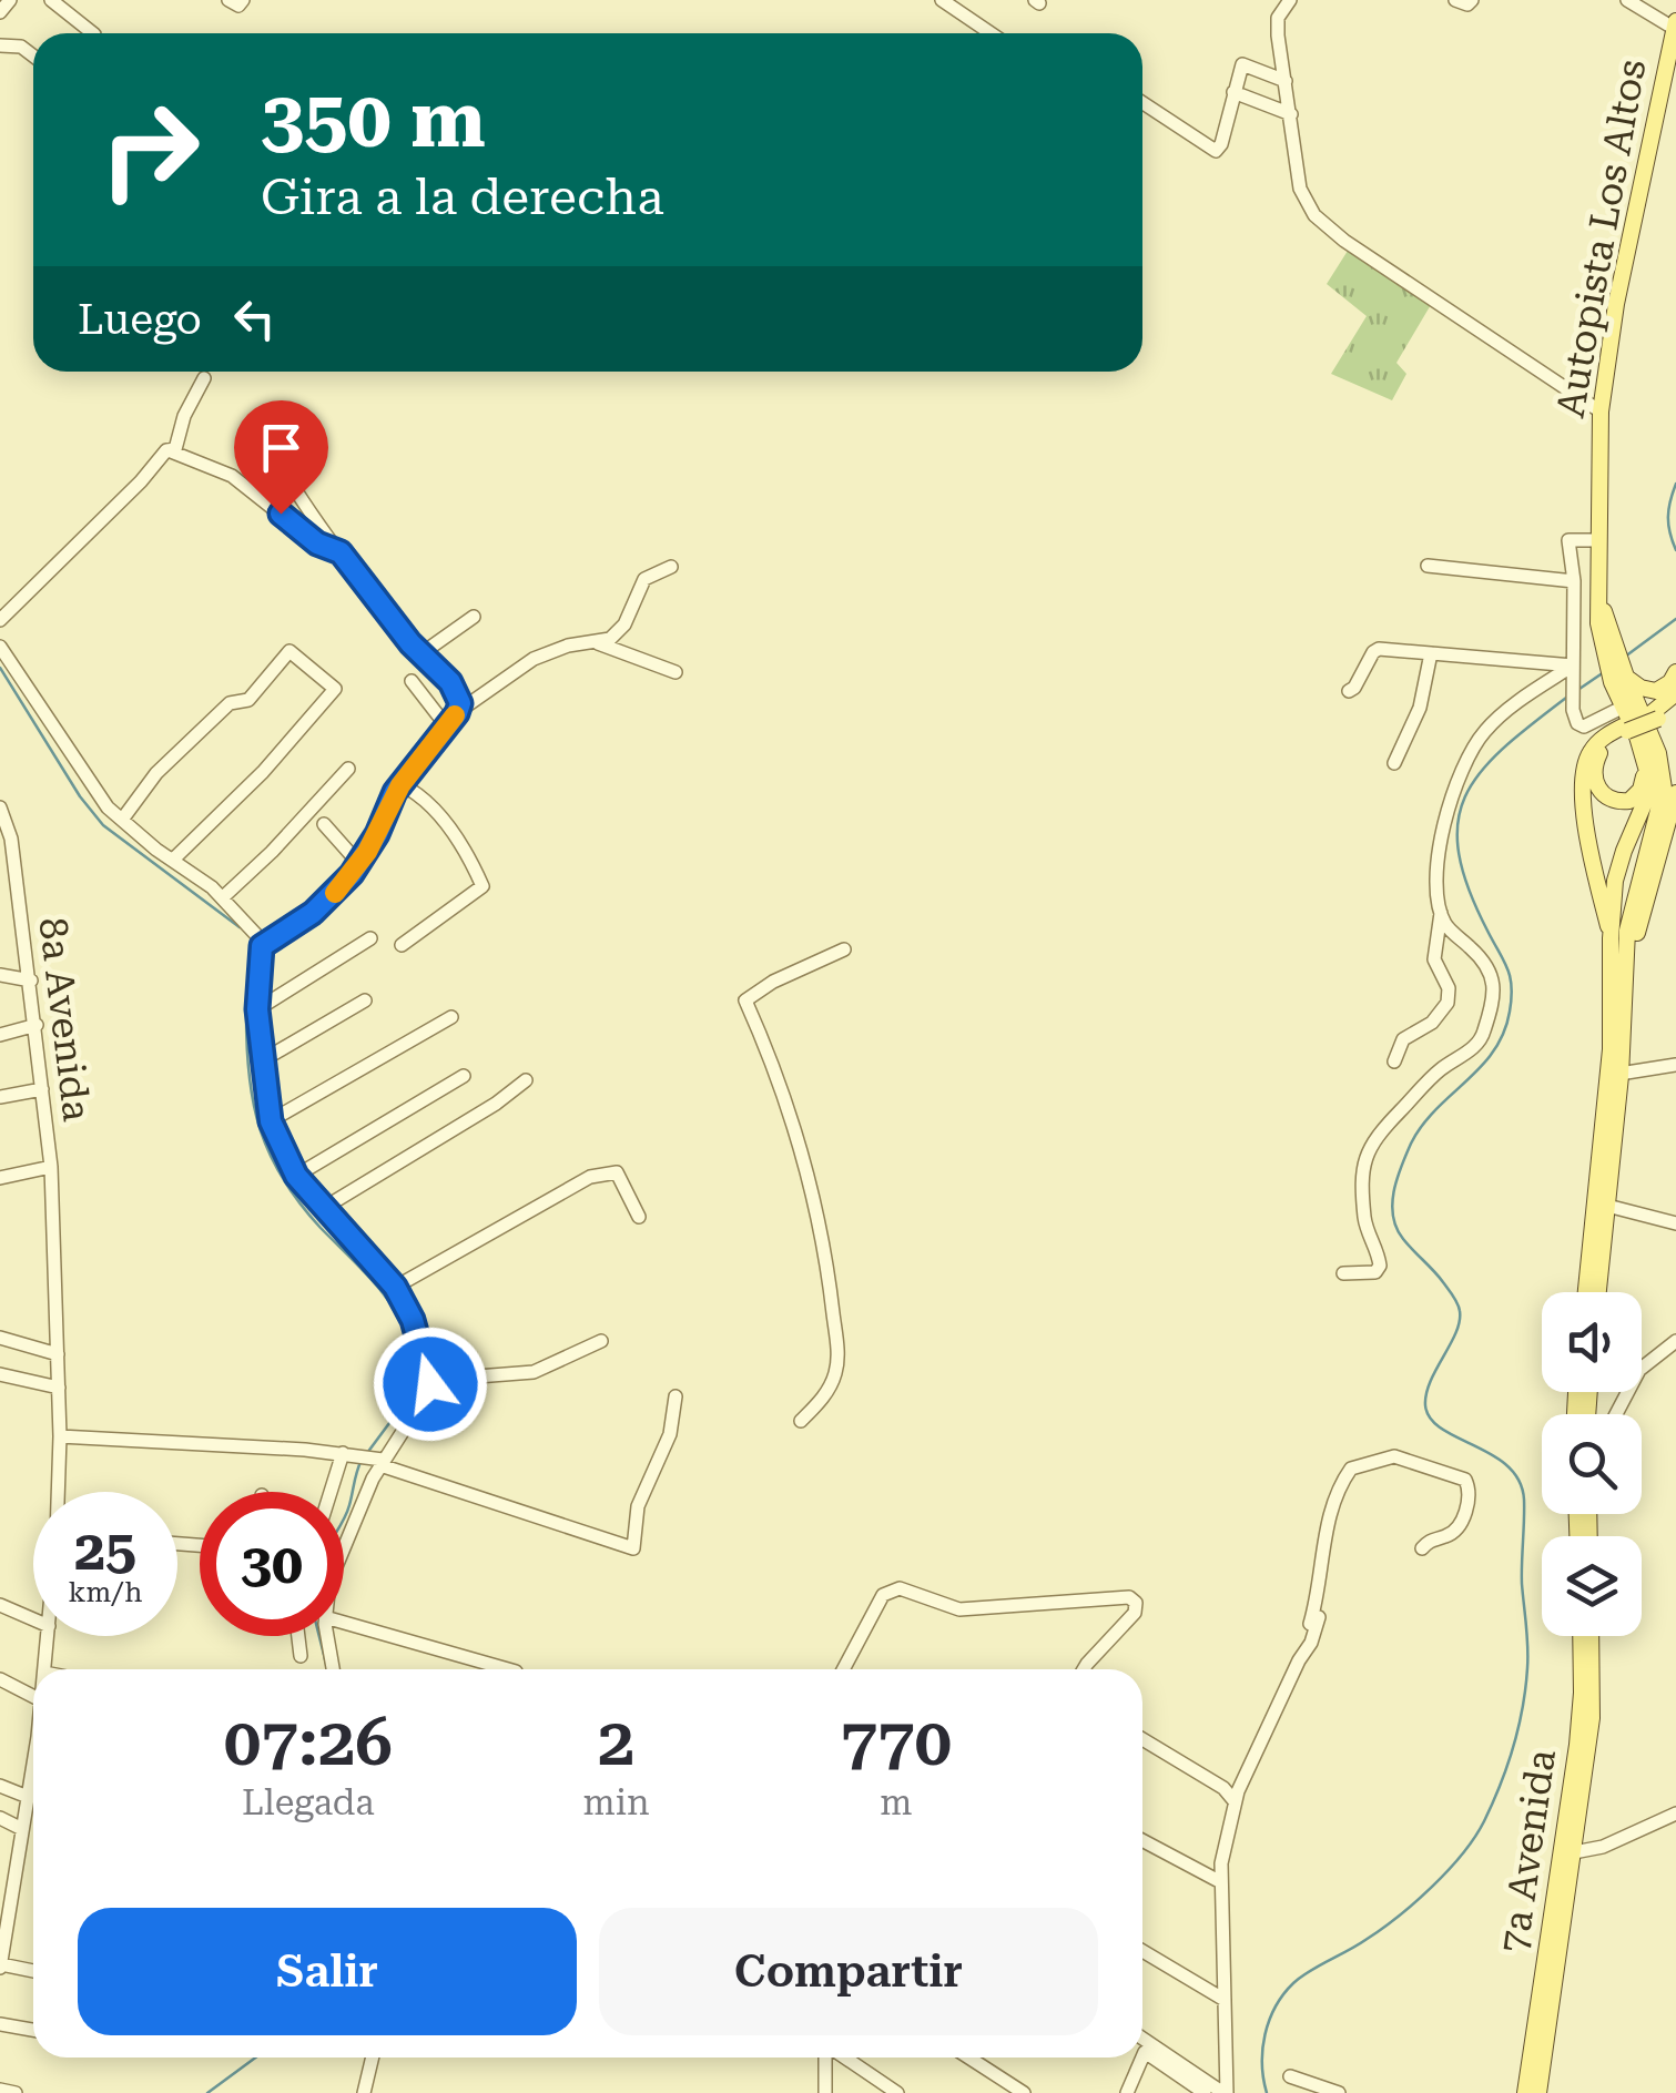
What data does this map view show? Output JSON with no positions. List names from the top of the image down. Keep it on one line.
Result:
{"streets":{"main road":["Autopista Los Altos","7a Avenida"],"street":["8a Avenida"]},"page":{"turn":["350 m","Gira a la derecha"],"then":"Luego","speed":"25 km/h","limit":"30","eta":["07:26","Llegada","2","min","770","m"],"buttons":["Salir","Compartir"]}}
